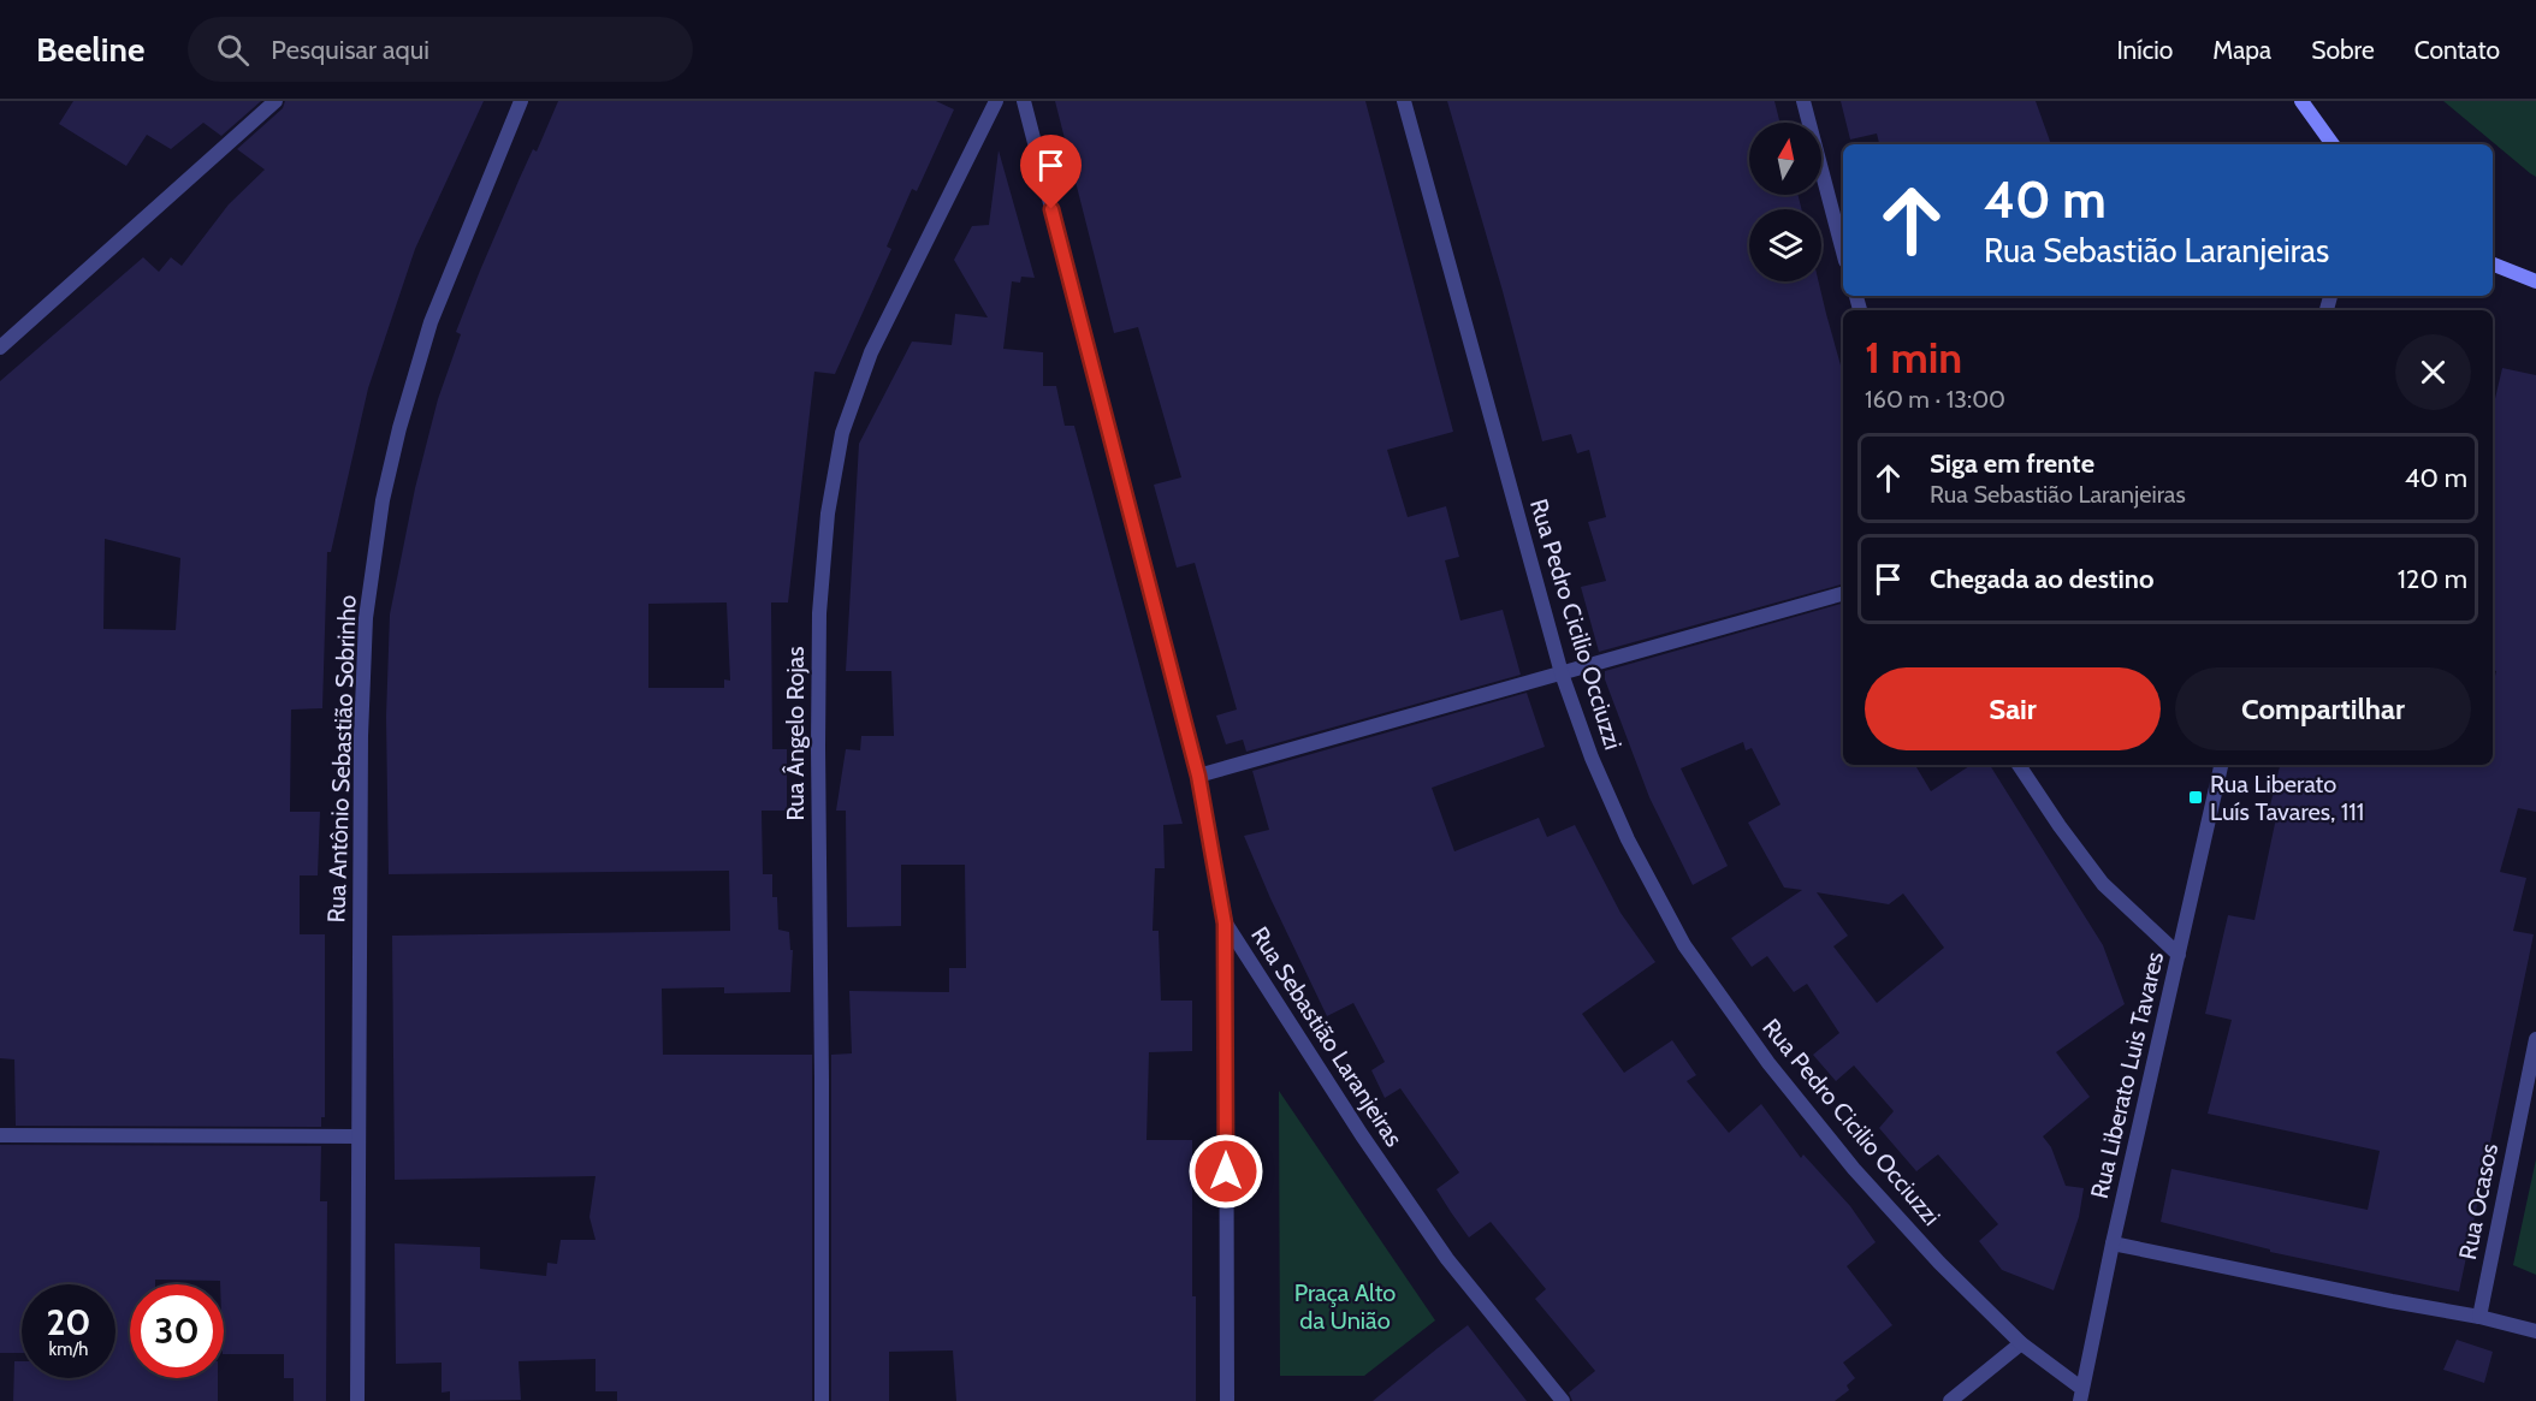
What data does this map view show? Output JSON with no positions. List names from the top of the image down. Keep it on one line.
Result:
{"streets":{"street":["Rua Pedro Cicilio Occiuzzi","Rua Ângelo Rojas","Rua Antônio Sebastião Sobrinho","Rua Sebastião Laranjeiras","Rua Liberato Luis Tavares","Rua Ocasos"]},"crossings":[["Rua Pedro Cicilio Occiuzzi","Rua Liberato Luis Tavares"]],"parks":["Praça Alto da União"],"places":{"transit":["Rua Liberato Luís Tavares, 111"]},"north":"top","page":{"header":"Beeline","search":"Pesquisar aqui","nav":["Início","Mapa","Sobre","Contato"],"turn":["40 m","Rua Sebastião Laranjeiras"],"heading":["1 min","160 m · 13:00"],"list":[{"name":"Siga em frente","note":"Rua Sebastião Laranjeiras","value":"40 m"},{"name":"Chegada ao destino","value":"120 m"}],"buttons":["Sair","Compartilhar"],"speed":"20 km/h","limit":"30"}}
